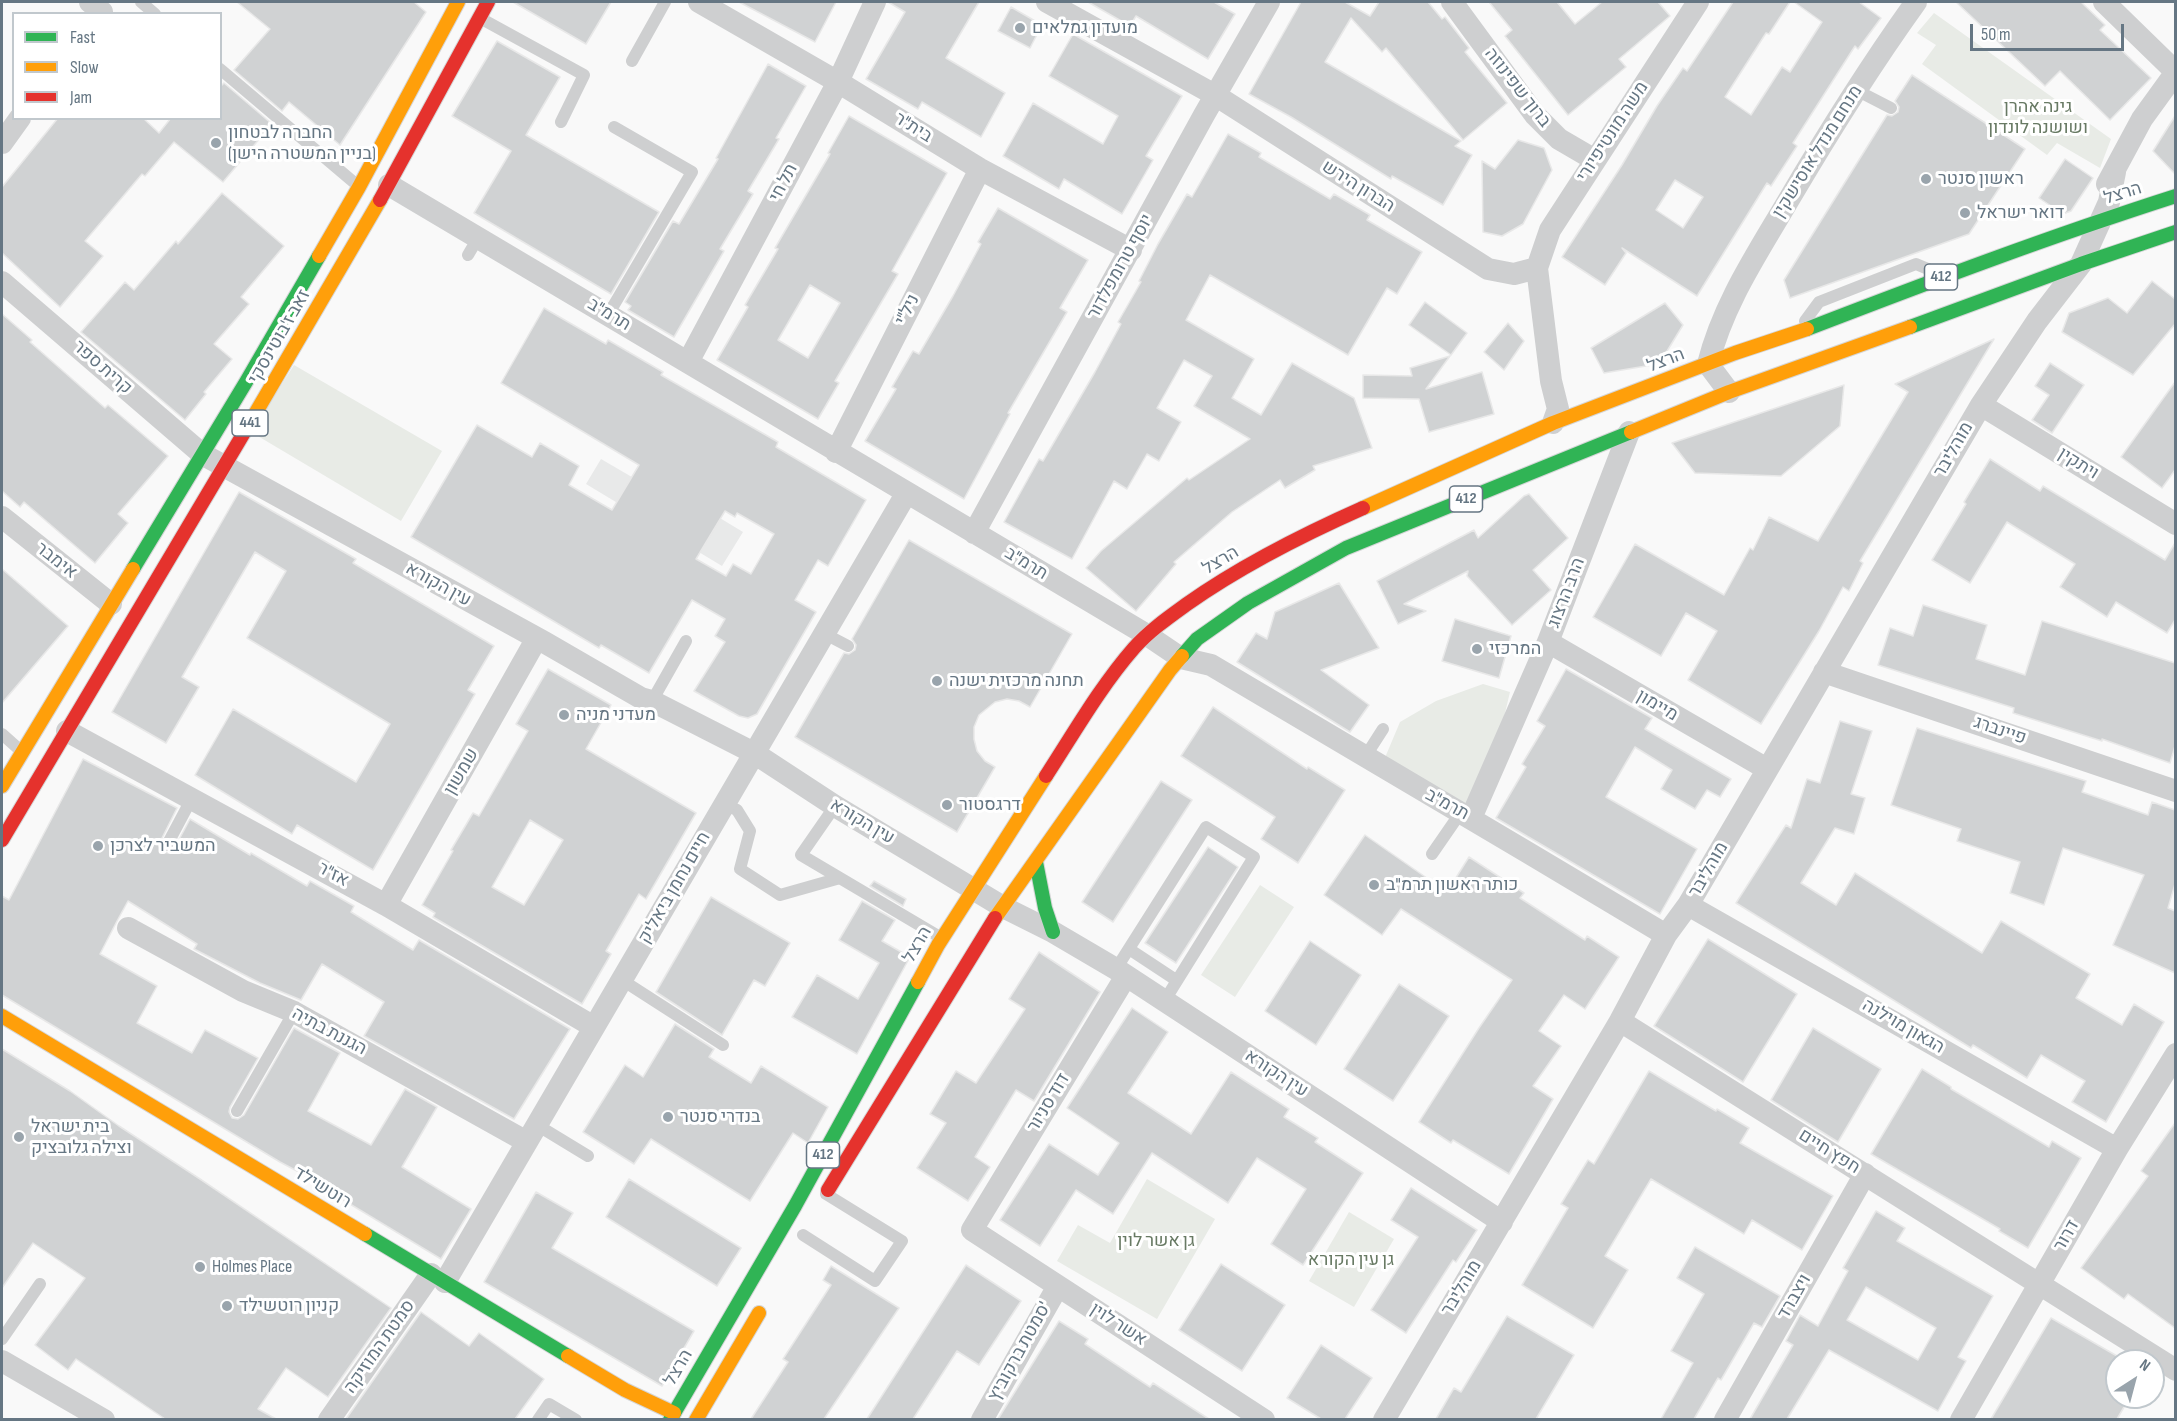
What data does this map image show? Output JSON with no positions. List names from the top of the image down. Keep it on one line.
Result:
{"streets":{"main road":["הרצל","412","זאב ז'בוטינסקי","441","רוטשילד"],"street":["ברוך שפינוזה","בית\"ר","משה מונטיפיורי","מנחם מנדל אוסישקין","תל חי","הברון הירש","יוסף טרומפלדור","ניל\"י","תרמ\"ב","קרית ספר","מוהליבר","ויתקין","אימבר","עין הקורא","הרב הרצוג","מיימון","פיינברג","שמשון","אז\"ר","חיים נחמן ביאליק","הגאון מוילנה","הגננת בתיה","דוד סניור","חפץ חיים","דרור","ויצברד","אשר לוין","סמטת המוזיקה","סמטת ברקוביץ'"]},"crossings":[["ברוך שפינוזה","משה מונטיפיורי"],["בית\"ר","תל חי"],["בית\"ר","יוסף טרומפלדור"],["בית\"ר","ניל\"י"],["משה מונטיפיורי","הברון הירש"],["מנחם מנדל אוסישקין","הרצל"],["מנחם מנדל אוסישקין","412"],["תל חי","תרמ\"ב"],["הברון הירש","יוסף טרומפלדור"],["הרצל","תרמ\"ב"],["הרצל","מוהליבר"],["הרצל","עין הקורא"],["הרצל","רוטשילד"],["יוסף טרומפלדור","תרמ\"ב"],["412","תרמ\"ב"],["412","מוהליבר"],["412","עין הקורא"],["412","הרב הרצוג"],["ניל\"י","תרמ\"ב"],["תרמ\"ב","זאב ז'בוטינסקי"],["תרמ\"ב","מוהליבר"],["תרמ\"ב","הרב הרצוג"],["תרמ\"ב","חיים נחמן ביאליק"],["זאב ז'בוטינסקי","קרית ספר"],["זאב ז'בוטינסקי","אימבר"],["זאב ז'בוטינסקי","עין הקורא"],["זאב ז'בוטינסקי","אז\"ר"],["קרית ספר","עין הקורא"],["מוהליבר","ויתקין"],["מוהליבר","עין הקורא"],["מוהליבר","מיימון"],["מוהליבר","פיינברג"],["מוהליבר","הגאון מוילנה"],["מוהליבר","חפץ חיים"],["עין הקורא","שמשון"],["עין הקורא","חיים נחמן ביאליק"],["עין הקורא","דוד סניור"],["הרב הרצוג","מיימון"],["שמשון","אז\"ר"],["אז\"ר","חיים נחמן ביאליק"],["חיים נחמן ביאליק","הגננת בתיה"],["חיים נחמן ביאליק","רוטשילד"],["חיים נחמן ביאליק","סמטת המוזיקה"],["הגאון מוילנה","דרור"],["דוד סניור","אשר לוין"],["חפץ חיים","דרור"],["חפץ חיים","ויצברד"],["רוטשילד","סמטת המוזיקה"],["אשר לוין","סמטת ברקוביץ'"]],"parks":["גינה אהרן ושושנה לונדון","גן אשר לוין","גן עין הקורא"],"places":["מועדון גמלאים","החברה לבטחון (בניין המשטרה הישן)","ראשון סנטר","דואר ישראל","המרכזי","תחנה מרכזית ישנה","מעדני מניה","דרגסטור","המשביר לצרכן","כותר ראשון תרמ\"ב","בנדרי סנטר","בית ישראל וצילה גלובציק","Holmes Place","קניון רוטשילד"],"legend":["Fast","Slow","Jam"],"scale_bar":"50 m","north":"top right"}
